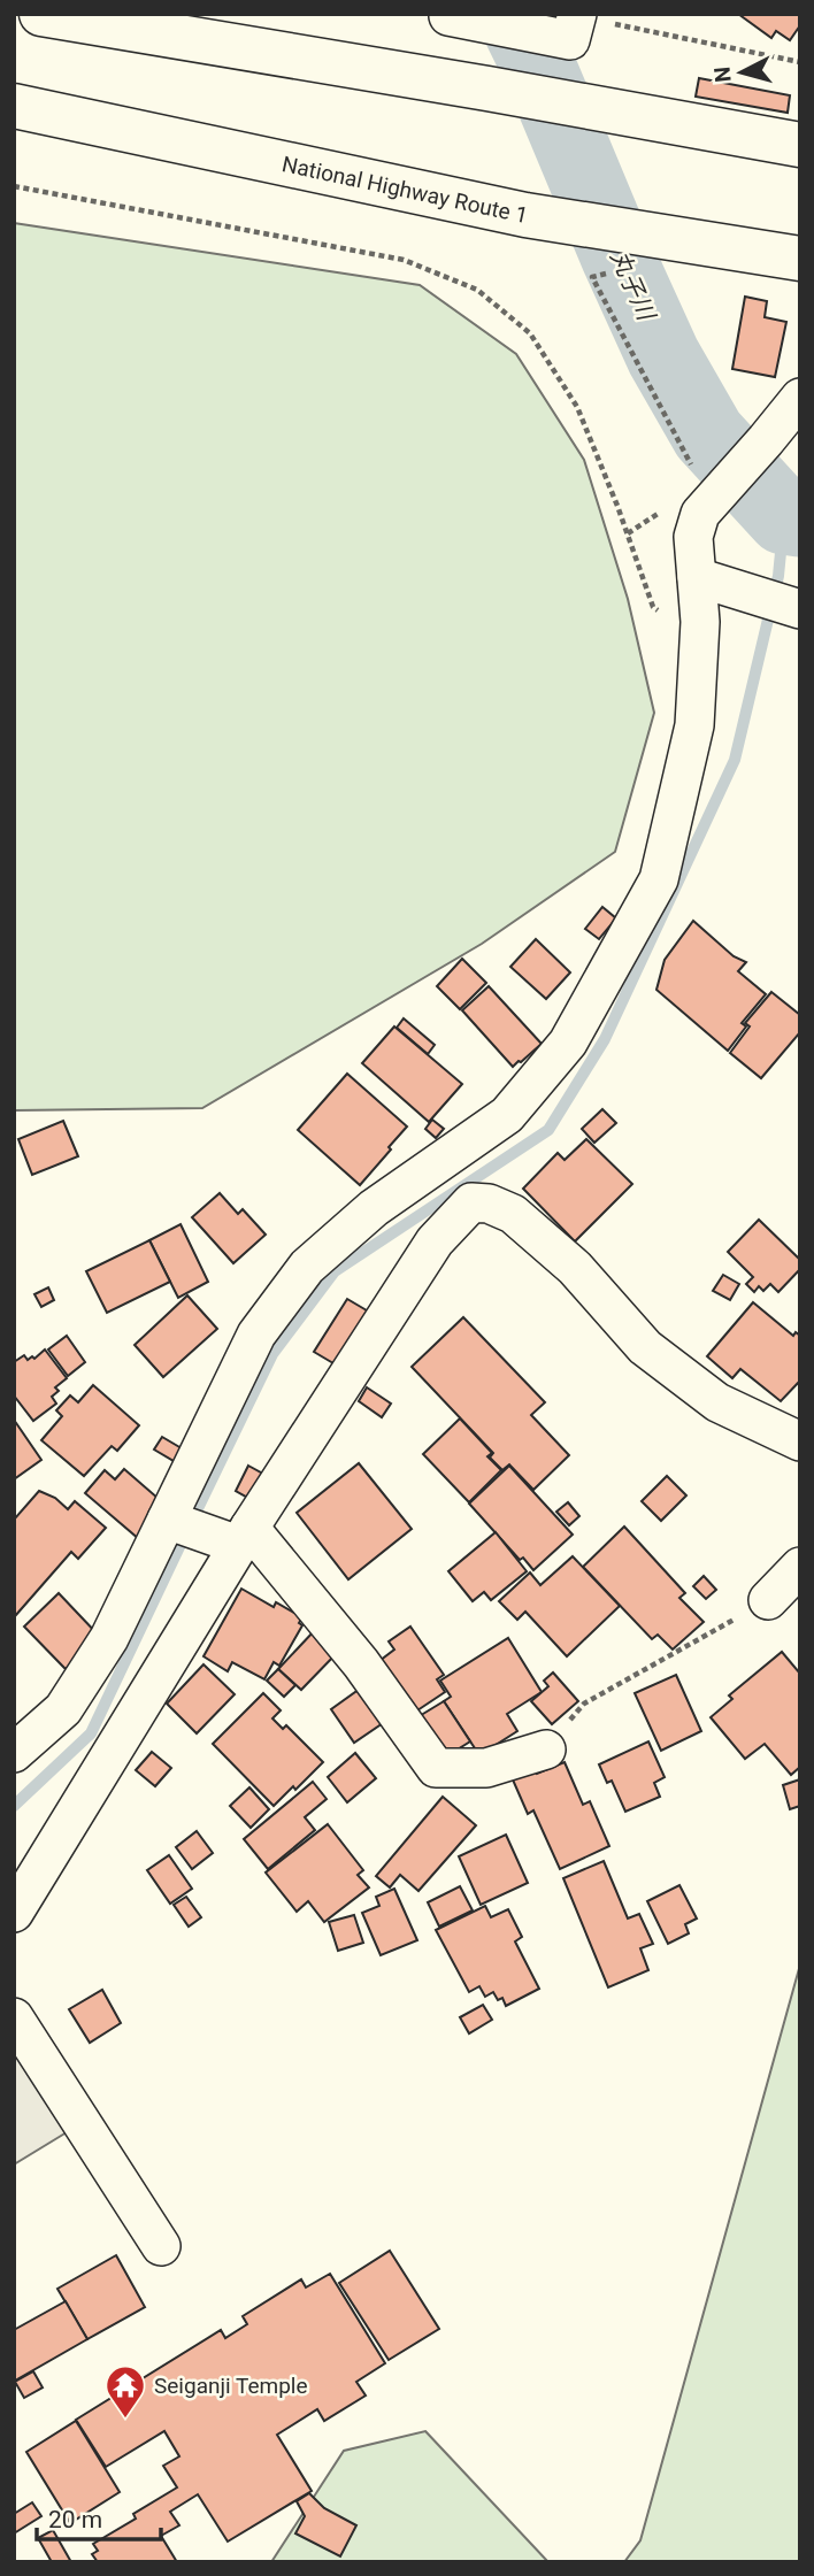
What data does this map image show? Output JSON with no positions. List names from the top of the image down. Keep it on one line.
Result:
{"streets":{"highway":["National Highway Route 1"]},"water":["丸子川"],"places":{"temple":["Seiganji Temple"]},"scale_bar":"20 m","north":"left"}
